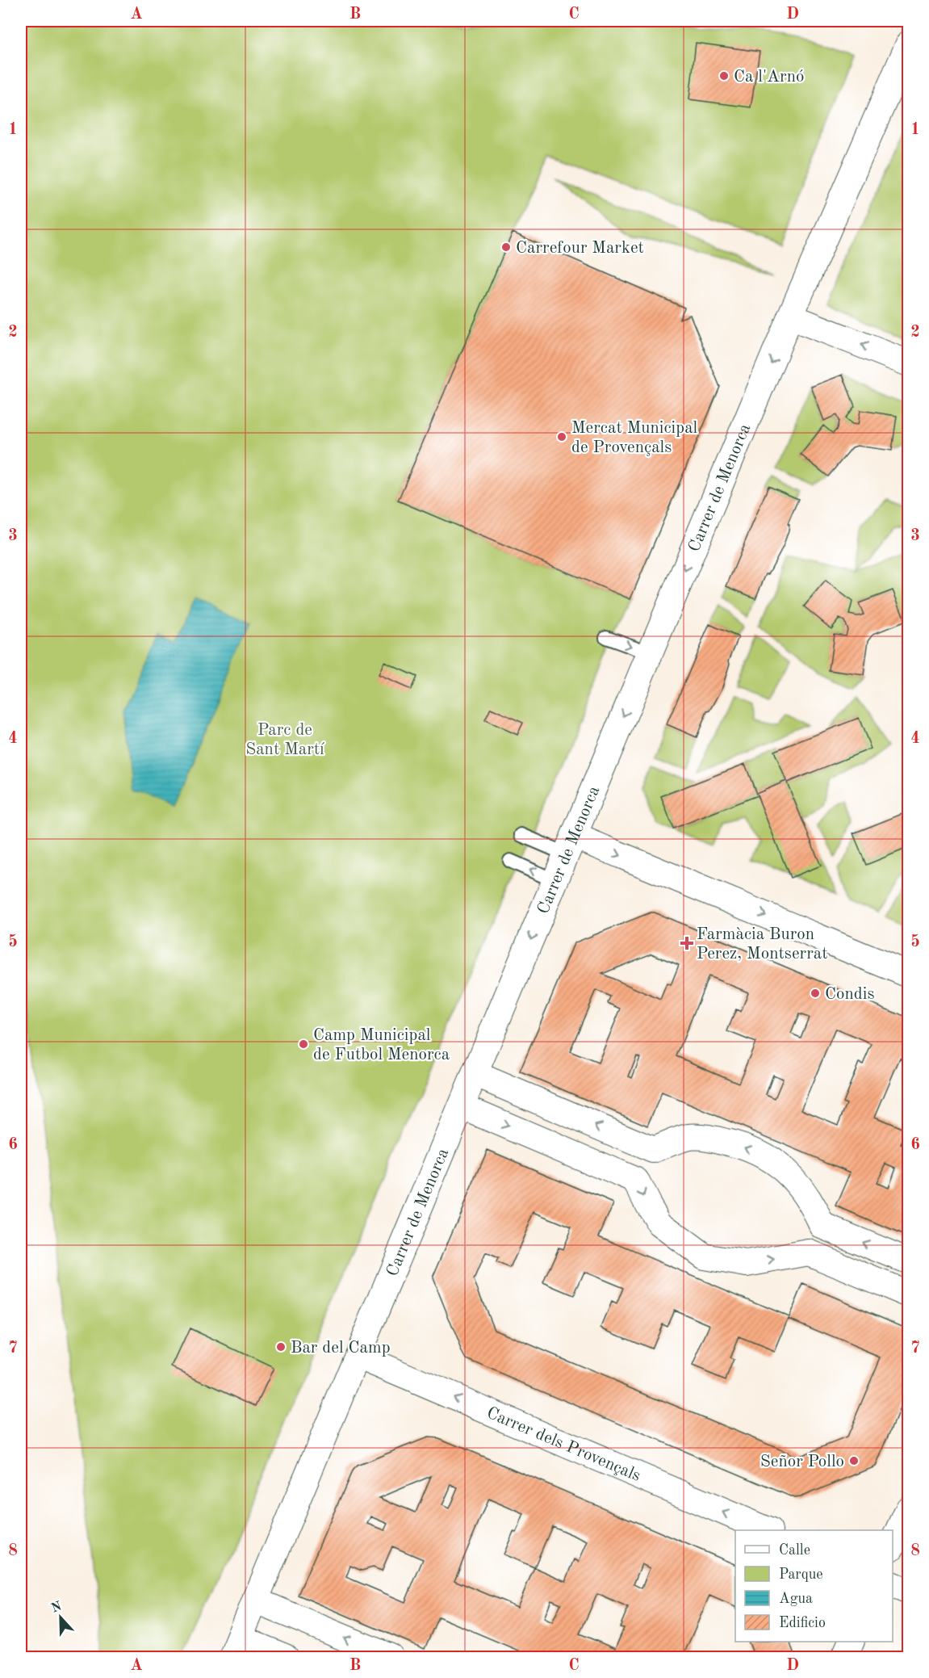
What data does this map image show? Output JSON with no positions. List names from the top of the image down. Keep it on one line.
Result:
{"streets":{"street":["Carrer de Menorca","Carrer dels Provençals"]},"crossings":[["Carrer de Menorca","Carrer dels Provençals"]],"one_way":["Carrer de Menorca","Carrer dels Provençals"],"parks":["Parc de Sant Martí"],"places":{"other":["Ca l'Arnó","Carrefour Market","Mercat Municipal de Provençals","Condis","Camp Municipal de Futbol Menorca","Bar del Camp","Señor Pollo"],"health":["Farmàcia Buron Perez, Montserrat"]},"legend":["Calle","Parque","Agua","Edificio"],"north":"top","grid":{"columns":["A","B","C","D"],"rows":["1","2","3","4","5","6","7","8"]}}
